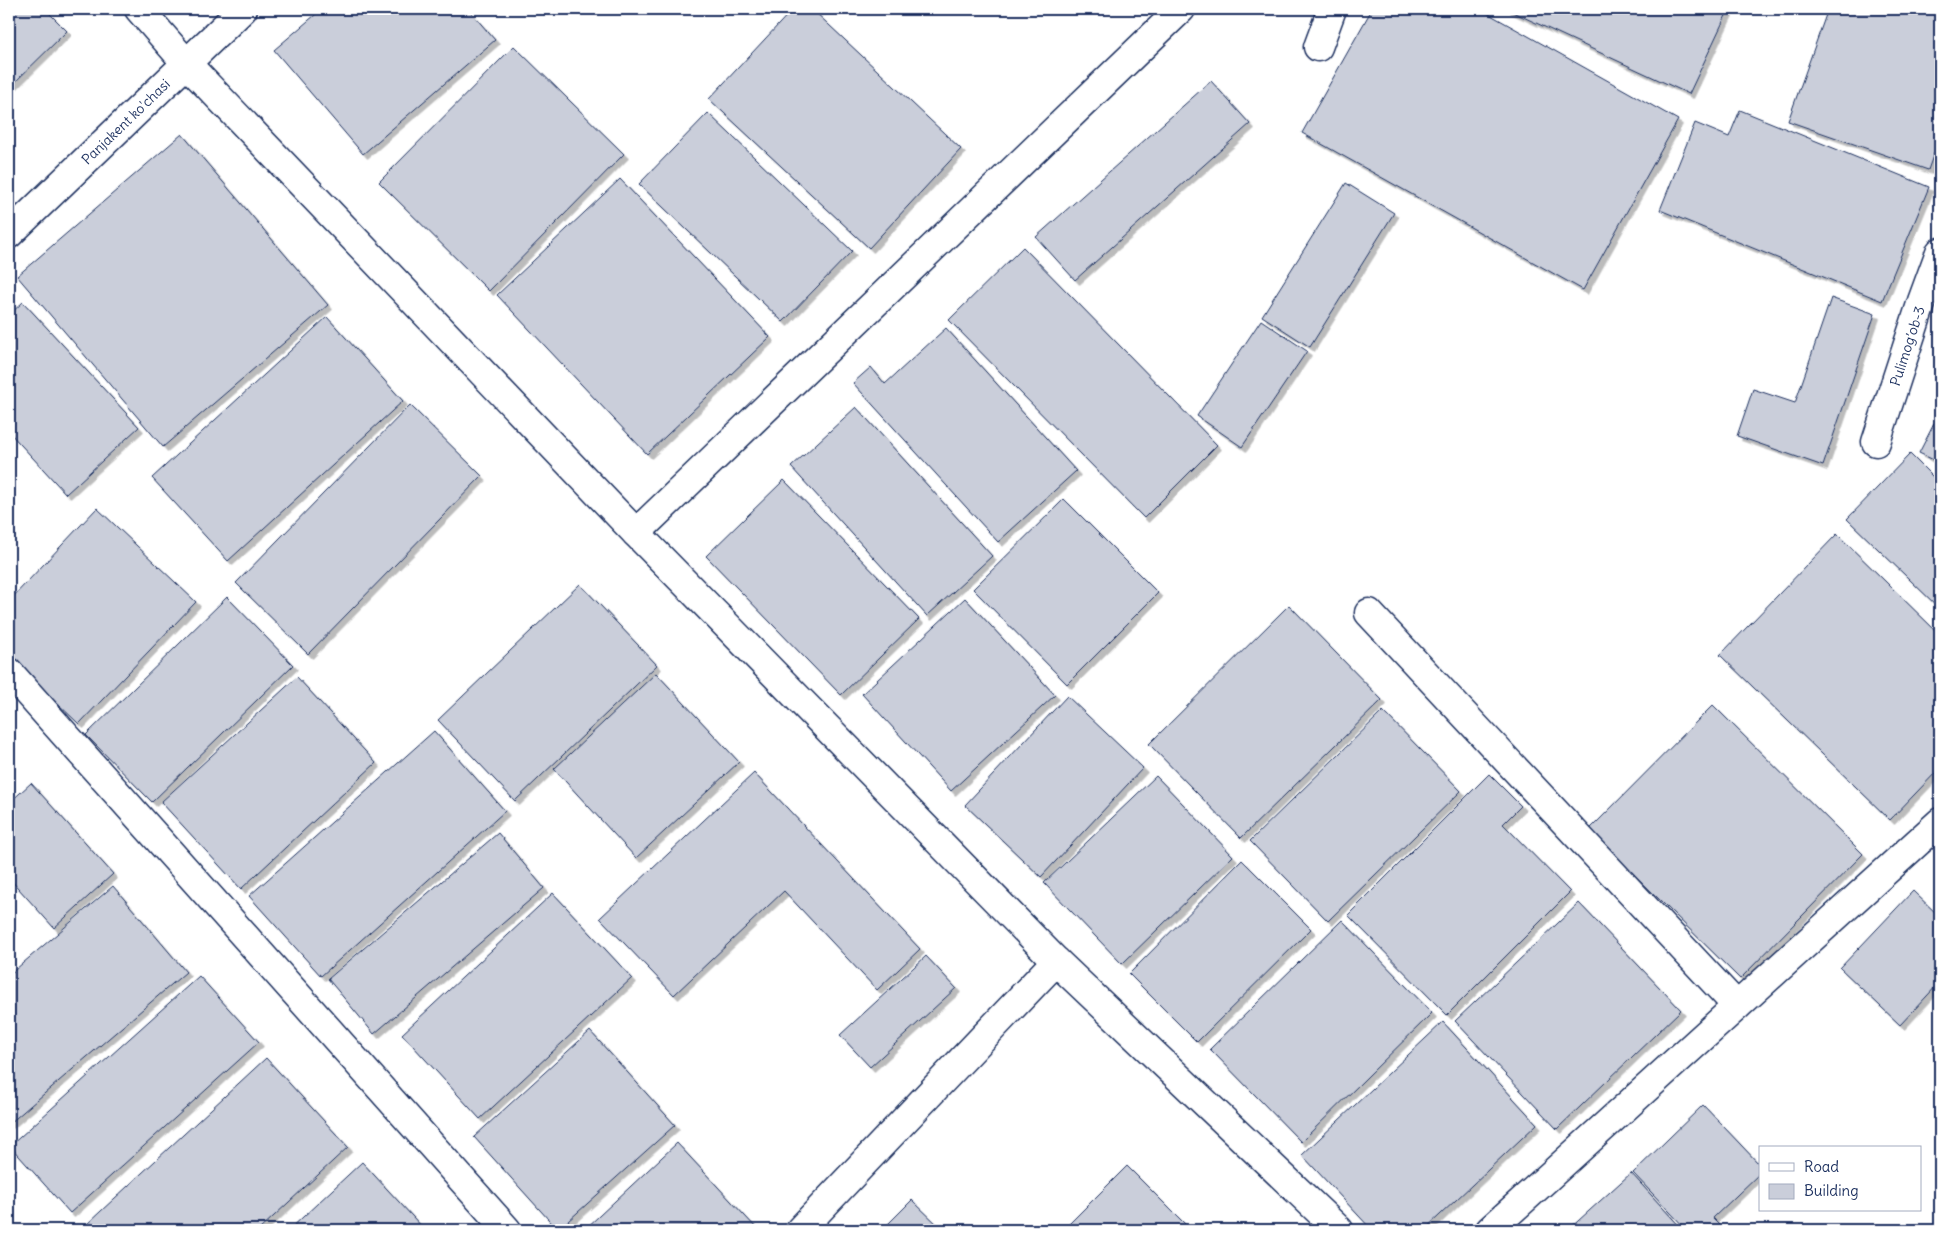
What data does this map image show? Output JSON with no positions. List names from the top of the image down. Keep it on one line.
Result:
{"streets":{"street":["Panjakent ko'chasi","Pulimog’ob-3"]},"legend":["Road","Building"]}
